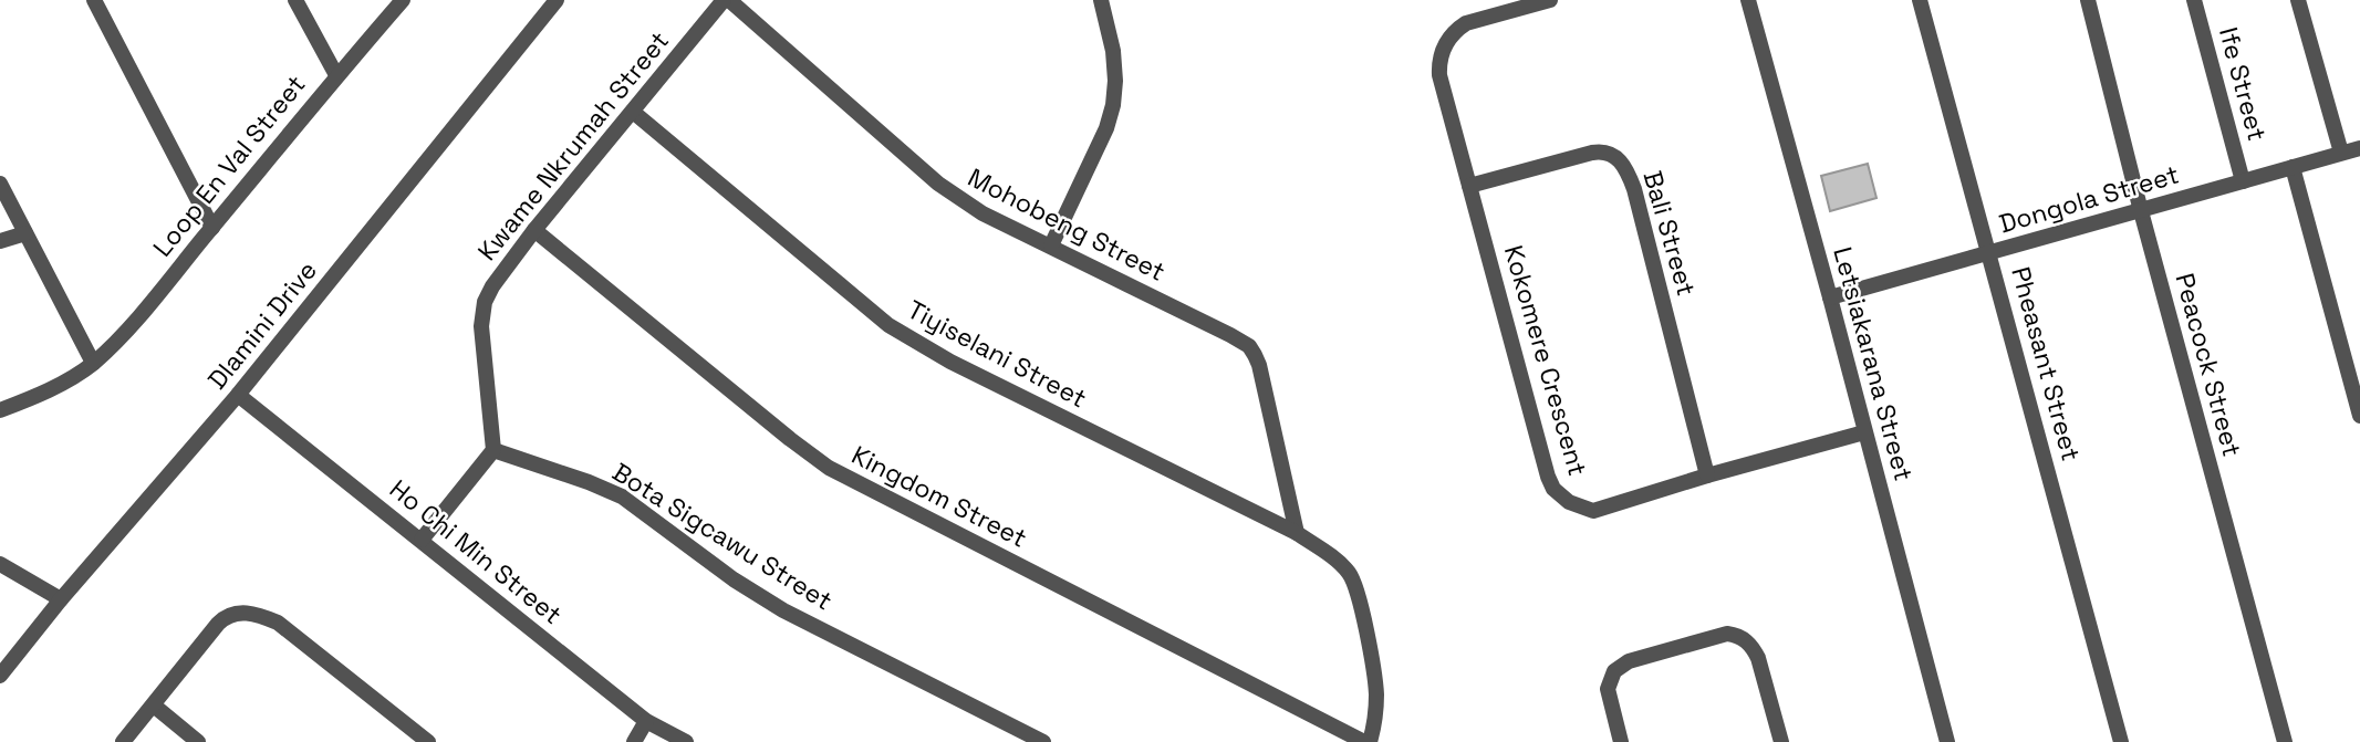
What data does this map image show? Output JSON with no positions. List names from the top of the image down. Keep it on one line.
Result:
{"streets":{"street":["Ife Street","Kwame Nkrumah Street","Loop En Val Street","Dongola Street","Mohobeng Street","Bali Street","Dlamini Drive","Tiyiselani Street","Kokomere Crescent","Letsiakarana Street","Pheasant Street","Peacock Street","Kingdom Street","Bota Sigcawu Street","Ho Chi Min Street"]},"crossings":[["Ife Street","Dongola Street"],["Kwame Nkrumah Street","Mohobeng Street"],["Kwame Nkrumah Street","Tiyiselani Street"],["Kwame Nkrumah Street","Kingdom Street"],["Kwame Nkrumah Street","Bota Sigcawu Street"],["Dongola Street","Letsiakarana Street"],["Dongola Street","Pheasant Street"],["Dongola Street","Peacock Street"],["Mohobeng Street","Tiyiselani Street"],["Bali Street","Kokomere Crescent"],["Dlamini Drive","Ho Chi Min Street"],["Kokomere Crescent","Letsiakarana Street"]]}
